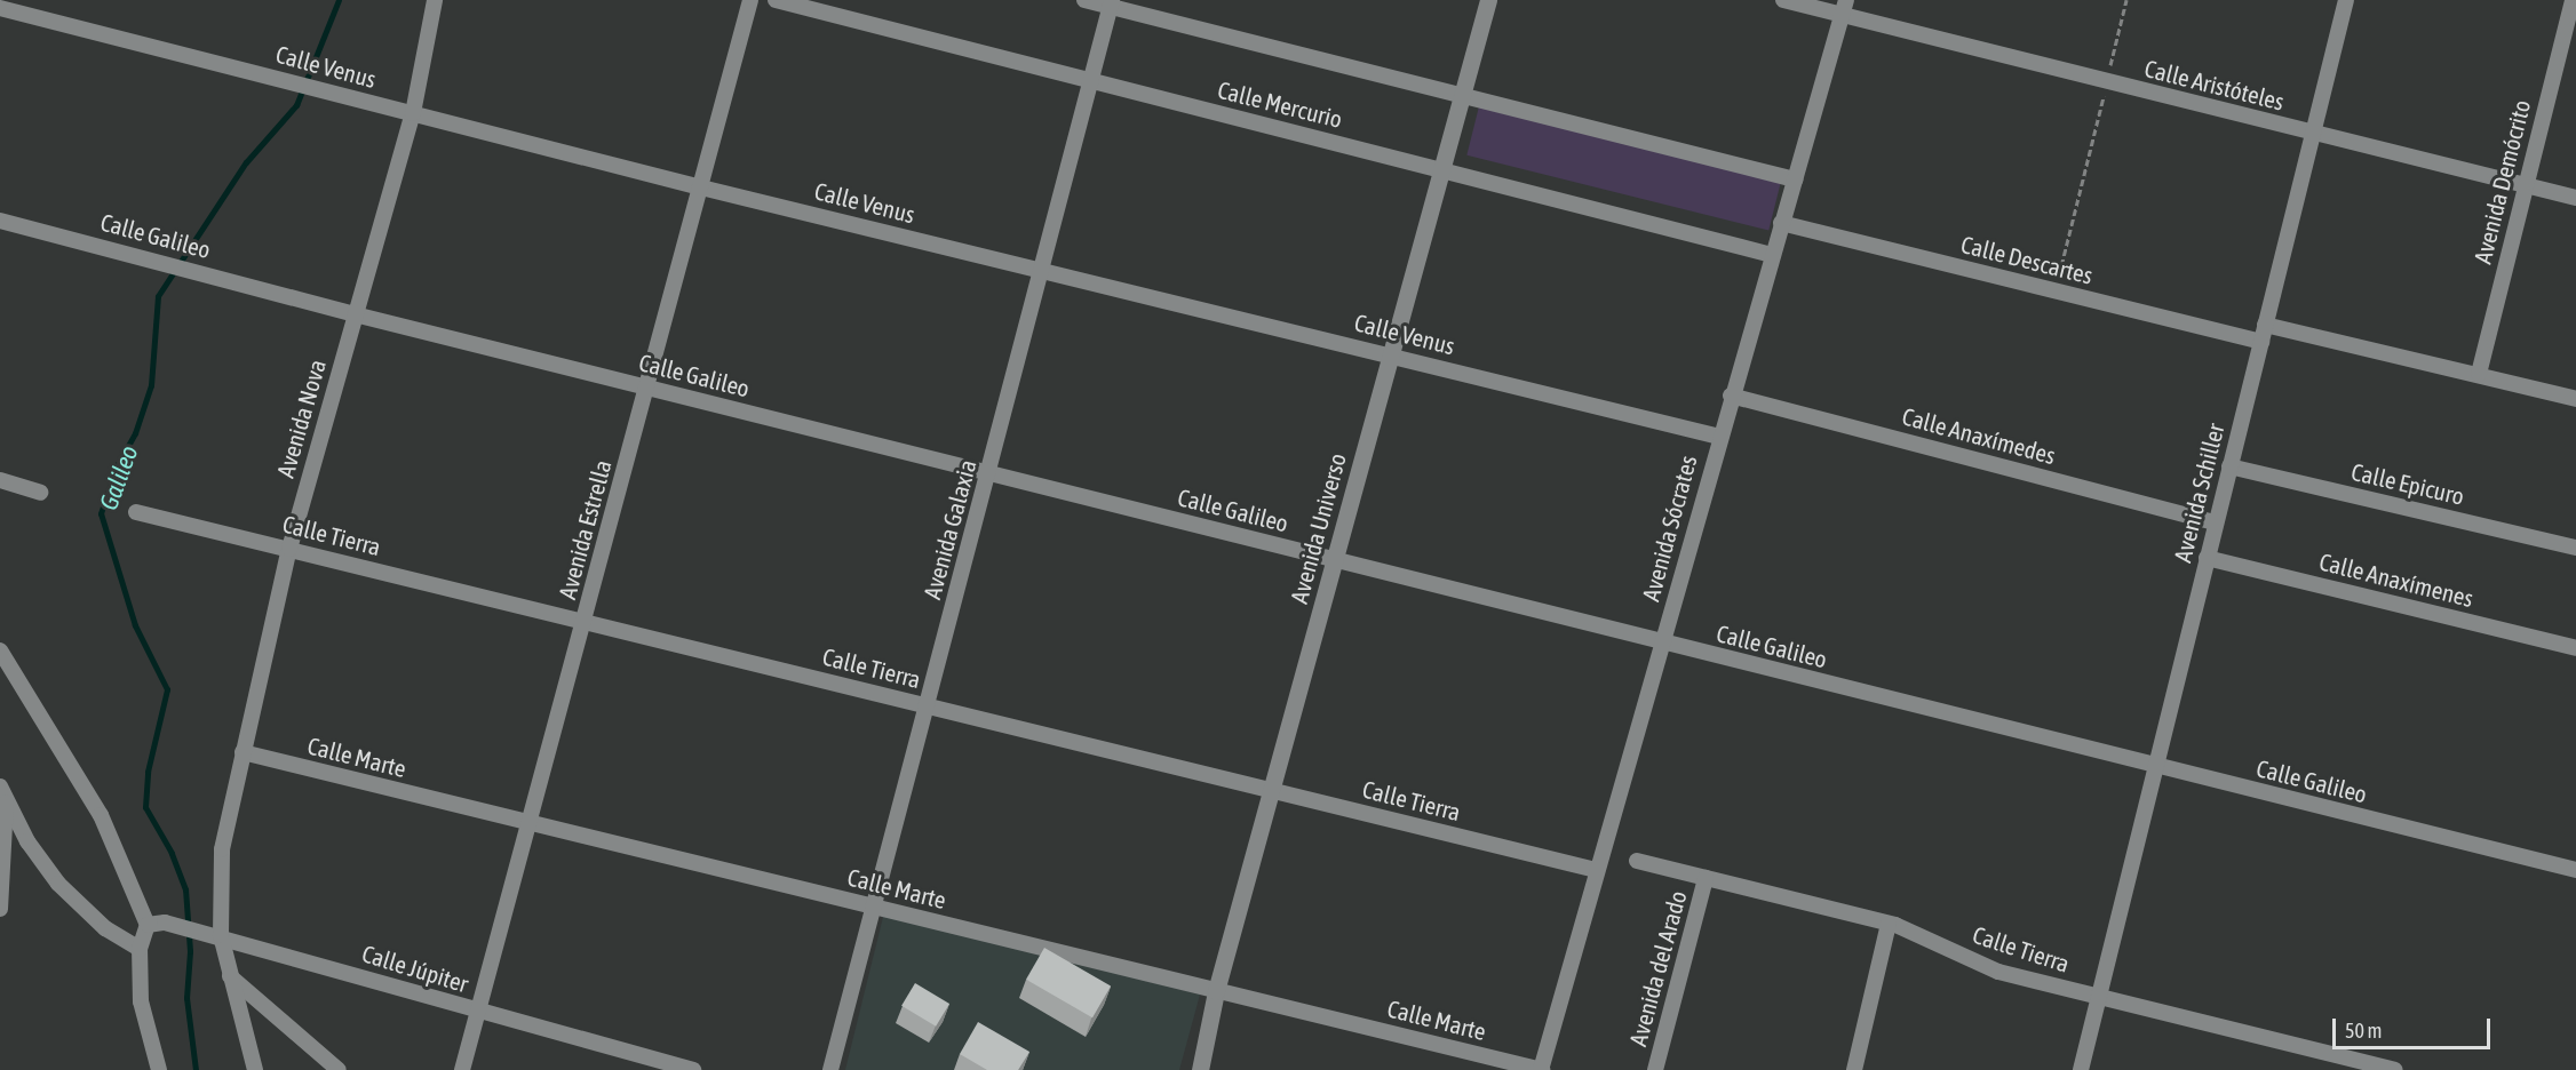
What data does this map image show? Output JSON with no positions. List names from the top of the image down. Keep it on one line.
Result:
{"streets":{"street":["Calle Venus","Calle Aristóteles","Calle Mercurio","Avenida Demócrito","Calle Galileo","Calle Descartes","Avenida Nova","Calle Anaxímedes","Calle Epicuro","Avenida Schiller","Avenida Universo","Avenida Sócrates","Avenida Estrella","Avenida Galaxia","Calle Tierra","Calle Anaxímenes","Calle Marte","Calle Júpiter","Avenida del Arado"]},"crossings":[["Calle Venus","Avenida Nova"],["Calle Venus","Avenida Universo"],["Calle Venus","Avenida Sócrates"],["Calle Venus","Avenida Estrella"],["Calle Venus","Avenida Galaxia"],["Calle Aristóteles","Avenida Demócrito"],["Calle Aristóteles","Avenida Schiller"],["Calle Aristóteles","Avenida Sócrates"],["Calle Mercurio","Avenida Universo"],["Calle Mercurio","Avenida Sócrates"],["Calle Mercurio","Avenida Galaxia"],["Calle Galileo","Avenida Nova"],["Calle Galileo","Avenida Schiller"],["Calle Galileo","Avenida Universo"],["Calle Galileo","Avenida Sócrates"],["Calle Galileo","Avenida Estrella"],["Calle Galileo","Avenida Galaxia"],["Calle Descartes","Avenida Schiller"],["Calle Descartes","Avenida Sócrates"],["Avenida Nova","Calle Tierra"],["Avenida Nova","Calle Marte"],["Avenida Nova","Calle Júpiter"],["Calle Anaxímedes","Avenida Schiller"],["Calle Anaxímedes","Avenida Sócrates"],["Calle Epicuro","Avenida Schiller"],["Avenida Schiller","Calle Tierra"],["Avenida Schiller","Calle Anaxímenes"],["Avenida Universo","Calle Tierra"],["Avenida Universo","Calle Marte"],["Avenida Sócrates","Calle Tierra"],["Avenida Sócrates","Calle Marte"],["Avenida Estrella","Calle Tierra"],["Avenida Estrella","Calle Marte"],["Avenida Estrella","Calle Júpiter"],["Avenida Galaxia","Calle Tierra"],["Avenida Galaxia","Calle Marte"],["Calle Tierra","Avenida del Arado"]],"water":["Galileo"],"scale_bar":"50 m"}
